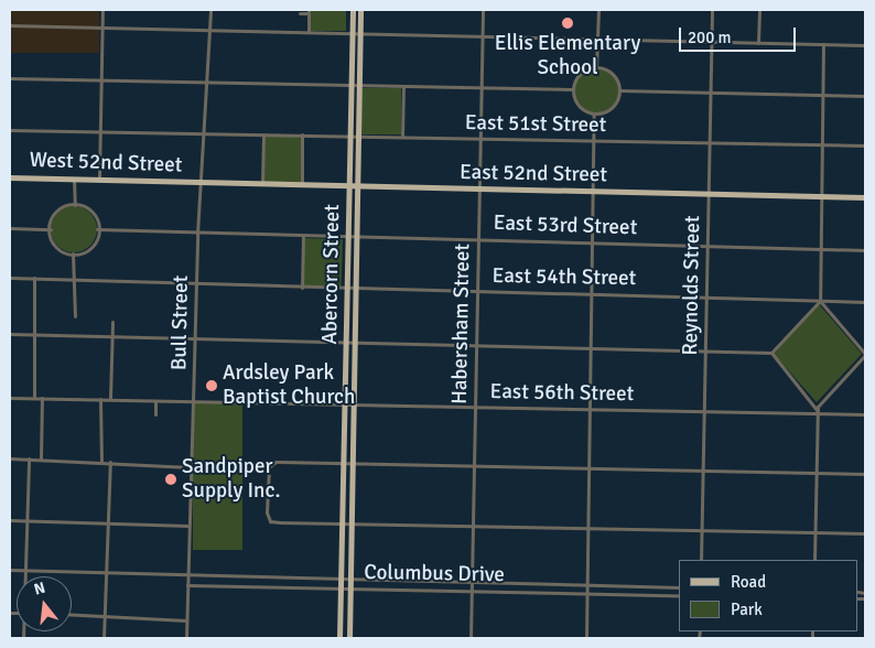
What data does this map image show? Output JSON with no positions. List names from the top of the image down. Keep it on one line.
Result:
{"streets":{"main road":["West 52nd Street","East 52nd Street","Abercorn Street"],"street":["East 51st Street","East 53rd Street","East 54th Street","Reynolds Street","Bull Street","Habersham Street","East 56th Street","Columbus Drive"]},"crossings":[["East 51st Street","Abercorn Street"],["East 51st Street","Reynolds Street"],["East 51st Street","Bull Street"],["East 51st Street","Habersham Street"],["West 52nd Street","East 52nd Street"],["West 52nd Street","Bull Street"],["East 52nd Street","Abercorn Street"],["East 52nd Street","Reynolds Street"],["East 52nd Street","Bull Street"],["East 52nd Street","Habersham Street"],["East 53rd Street","Abercorn Street"],["East 53rd Street","Reynolds Street"],["East 53rd Street","Bull Street"],["East 53rd Street","Habersham Street"],["Abercorn Street","East 54th Street"],["Abercorn Street","East 56th Street"],["Abercorn Street","Columbus Drive"],["East 54th Street","Reynolds Street"],["East 54th Street","Bull Street"],["East 54th Street","Habersham Street"],["Reynolds Street","East 56th Street"],["Bull Street","East 56th Street"],["Bull Street","Columbus Drive"],["Habersham Street","East 56th Street"],["Habersham Street","Columbus Drive"]],"places":["Ellis Elementary School","Ardsley Park Baptist Church","Sandpiper Supply Inc."],"legend":["Road","Park"],"scale_bar":"200 m","north":"top"}
